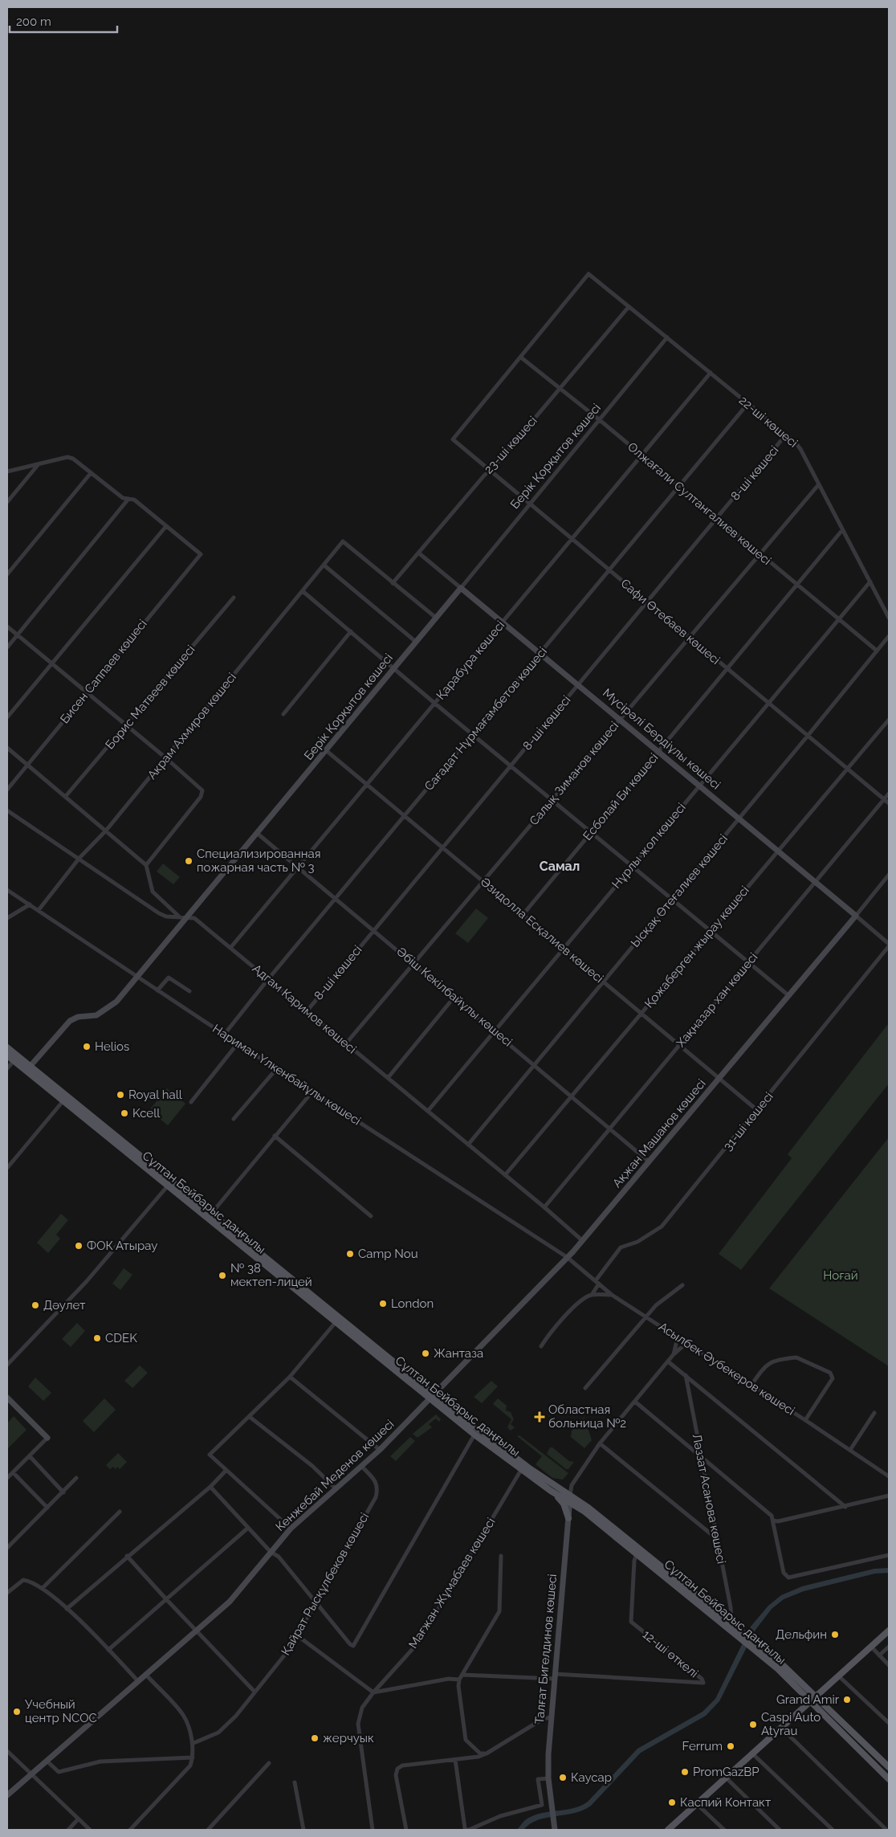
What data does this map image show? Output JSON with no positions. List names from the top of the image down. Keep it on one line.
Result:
{"streets":{"main road":["Сұлтан Бейбарыс даңғылы"],"street":["22-ші көшесі","23-шi көшесi","Берік Қорқытов көшесі","8-шi көшесi","Олжағали Султангалиев көшесі","Сафи Өтебаев көшесі","Қарабура көшесі","Бисен Саппаев көшесі","Борис Матвеев көшесі","Сағадат Нұрмағамбетов көшесі","Акрам Ахмиров көшесі","Мүсірәлі Бердіұлы көшесі","Салық Зиманов көшесі","Есболай Би көшесі","Нұрлы жол көшесі","Ысқақ Өтеғалиев көшесі","Әзидолла Есқалиев көшесі","Қожаберген жырау көшесі","Әбіш Кекілбайұлы көшесі","Хақназар хан көшесі","Адгам Каримов көшесі","Нариман Үлкенбайұлы көшесі","31-ші көшесі","Ақжан Машанов көшесі","Асылбек Әубекеров көшесі","Кенжебай Меденов көшесі","Ләззат Асанова көшесі","Мағжан Жұмабаев көшесі","Қайрат Рысқұлбеков көшесі","Талғат Бигелдинов көшесі","12-ші өткелі"]},"crossings":[["22-ші көшесі","23-шi көшесi"],["22-ші көшесі","Берік Қорқытов көшесі"],["22-ші көшесі","8-шi көшесi"],["22-ші көшесі","Олжағали Султангалиев көшесі"],["22-ші көшесі","Сафи Өтебаев көшесі"],["22-ші көшесі","Қарабура көшесі"],["22-ші көшесі","Сағадат Нұрмағамбетов көшесі"],["22-ші көшесі","Салық Зиманов көшесі"],["22-ші көшесі","Есболай Би көшесі"],["22-ші көшесі","Нұрлы жол көшесі"],["23-шi көшесi","Олжағали Султангалиев көшесі"],["23-шi көшесi","Сафи Өтебаев көшесі"],["23-шi көшесi","Акрам Ахмиров көшесі"],["23-шi көшесi","Мүсірәлі Бердіұлы көшесі"],["Берік Қорқытов көшесі","Олжағали Султангалиев көшесі"],["Берік Қорқытов көшесі","Сафи Өтебаев көшесі"],["Берік Қорқытов көшесі","Мүсірәлі Бердіұлы көшесі"],["Берік Қорқытов көшесі","Әзидолла Есқалиев көшесі"],["Берік Қорқытов көшесі","Әбіш Кекілбайұлы көшесі"],["Берік Қорқытов көшесі","Адгам Каримов көшесі"],["Берік Қорқытов көшесі","Нариман Үлкенбайұлы көшесі"],["Берік Қорқытов көшесі","Сұлтан Бейбарыс даңғылы"],["8-шi көшесi","Олжағали Султангалиев көшесі"],["8-шi көшесi","Сафи Өтебаев көшесі"],["8-шi көшесi","Мүсірәлі Бердіұлы көшесі"],["8-шi көшесi","Әзидолла Есқалиев көшесі"],["8-шi көшесi","Әбіш Кекілбайұлы көшесі"],["8-шi көшесi","Адгам Каримов көшесі"],["Олжағали Султангалиев көшесі","Сафи Өтебаев көшесі"],["Олжағали Султангалиев көшесі","Қарабура көшесі"],["Олжағали Султангалиев көшесі","Сағадат Нұрмағамбетов көшесі"],["Олжағали Султангалиев көшесі","Салық Зиманов көшесі"],["Олжағали Султангалиев көшесі","Есболай Би көшесі"],["Олжағали Султангалиев көшесі","Нұрлы жол көшесі"],["Олжағали Султангалиев көшесі","Ысқақ Өтеғалиев көшесі"],["Сафи Өтебаев көшесі","Қарабура көшесі"],["Сафи Өтебаев көшесі","Сағадат Нұрмағамбетов көшесі"],["Сафи Өтебаев көшесі","Салық Зиманов көшесі"],["Сафи Өтебаев көшесі","Есболай Би көшесі"],["Сафи Өтебаев көшесі","Нұрлы жол көшесі"],["Сафи Өтебаев көшесі","Ысқақ Өтеғалиев көшесі"],["Сафи Өтебаев көшесі","Қожаберген жырау көшесі"],["Сафи Өтебаев көшесі","Хақназар хан көшесі"],["Қарабура көшесі","Мүсірәлі Бердіұлы көшесі"],["Қарабура көшесі","Әзидолла Есқалиев көшесі"],["Қарабура көшесі","Әбіш Кекілбайұлы көшесі"],["Қарабура көшесі","Адгам Каримов көшесі"],["Сағадат Нұрмағамбетов көшесі","Мүсірәлі Бердіұлы көшесі"],["Сағадат Нұрмағамбетов көшесі","Әзидолла Есқалиев көшесі"],["Сағадат Нұрмағамбетов көшесі","Әбіш Кекілбайұлы көшесі"],["Сағадат Нұрмағамбетов көшесі","Адгам Каримов көшесі"],["Сағадат Нұрмағамбетов көшесі","Нариман Үлкенбайұлы көшесі"],["Акрам Ахмиров көшесі","Адгам Каримов көшесі"],["Акрам Ахмиров көшесі","Нариман Үлкенбайұлы көшесі"],["Мүсірәлі Бердіұлы көшесі","Салық Зиманов көшесі"],["Мүсірәлі Бердіұлы көшесі","Есболай Би көшесі"],["Мүсірәлі Бердіұлы көшесі","Нұрлы жол көшесі"],["Мүсірәлі Бердіұлы көшесі","Ысқақ Өтеғалиев көшесі"],["Мүсірәлі Бердіұлы көшесі","Қожаберген жырау көшесі"],["Мүсірәлі Бердіұлы көшесі","Хақназар хан көшесі"],["Мүсірәлі Бердіұлы көшесі","31-ші көшесі"],["Мүсірәлі Бердіұлы көшесі","Ақжан Машанов көшесі"],["Салық Зиманов көшесі","Әзидолла Есқалиев көшесі"],["Салық Зиманов көшесі","Әбіш Кекілбайұлы көшесі"],["Салық Зиманов көшесі","Адгам Каримов көшесі"],["Есболай Би көшесі","Әзидолла Есқалиев көшесі"],["Нұрлы жол көшесі","Әзидолла Есқалиев көшесі"],["Нұрлы жол көшесі","Әбіш Кекілбайұлы көшесі"],["Нұрлы жол көшесі","Адгам Каримов көшесі"],["Ысқақ Өтеғалиев көшесі","Әзидолла Есқалиев көшесі"],["Ысқақ Өтеғалиев көшесі","Әбіш Кекілбайұлы көшесі"],["Ысқақ Өтеғалиев көшесі","Адгам Каримов көшесі"],["Әзидолла Есқалиев көшесі","Қожаберген жырау көшесі"],["Әзидолла Есқалиев көшесі","Хақназар хан көшесі"],["Әзидолла Есқалиев көшесі","31-ші көшесі"],["Әзидолла Есқалиев көшесі","Ақжан Машанов көшесі"],["Қожаберген жырау көшесі","Әбіш Кекілбайұлы көшесі"],["Қожаберген жырау көшесі","Адгам Каримов көшесі"],["Әбіш Кекілбайұлы көшесі","Хақназар хан көшесі"],["Әбіш Кекілбайұлы көшесі","Ақжан Машанов көшесі"],["Хақназар хан көшесі","Адгам Каримов көшесі"],["Адгам Каримов көшесі","Ақжан Машанов көшесі"],["Нариман Үлкенбайұлы көшесі","Ақжан Машанов көшесі"],["Нариман Үлкенбайұлы көшесі","Асылбек Әубекеров көшесі"],["31-ші көшесі","Асылбек Әубекеров көшесі"],["Ақжан Машанов көшесі","Сұлтан Бейбарыс даңғылы"],["Ақжан Машанов көшесі","Асылбек Әубекеров көшесі"],["Ақжан Машанов көшесі","Кенжебай Меденов көшесі"],["Сұлтан Бейбарыс даңғылы","Кенжебай Меденов көшесі"],["Сұлтан Бейбарыс даңғылы","Ләззат Асанова көшесі"],["Сұлтан Бейбарыс даңғылы","Мағжан Жұмабаев көшесі"],["Сұлтан Бейбарыс даңғылы","Талғат Бигелдинов көшесі"],["Сұлтан Бейбарыс даңғылы","12-ші өткелі"],["Кенжебай Меденов көшесі","Қайрат Рысқұлбеков көшесі"],["Талғат Бигелдинов көшесі","12-ші өткелі"]],"districts":["Самал"],"parks":["Ноғай"],"places":{"other":["Специализированная пожарная часть № 3","Helios","Royal hall","Kcell","ФОК Атырау","Camp Nou","№ 38 мектеп-лицей","London","Дәулет","CDEK","Жантаза","Дельфин","Grand Amir","Учебный центр NCOC","Caspi Auto Atyrau","жерчуык","Ferrum","PromGazBP","Каусар","Каспий Контакт"],"health":["Областная больница №2"]},"scale_bar":"200 m"}
